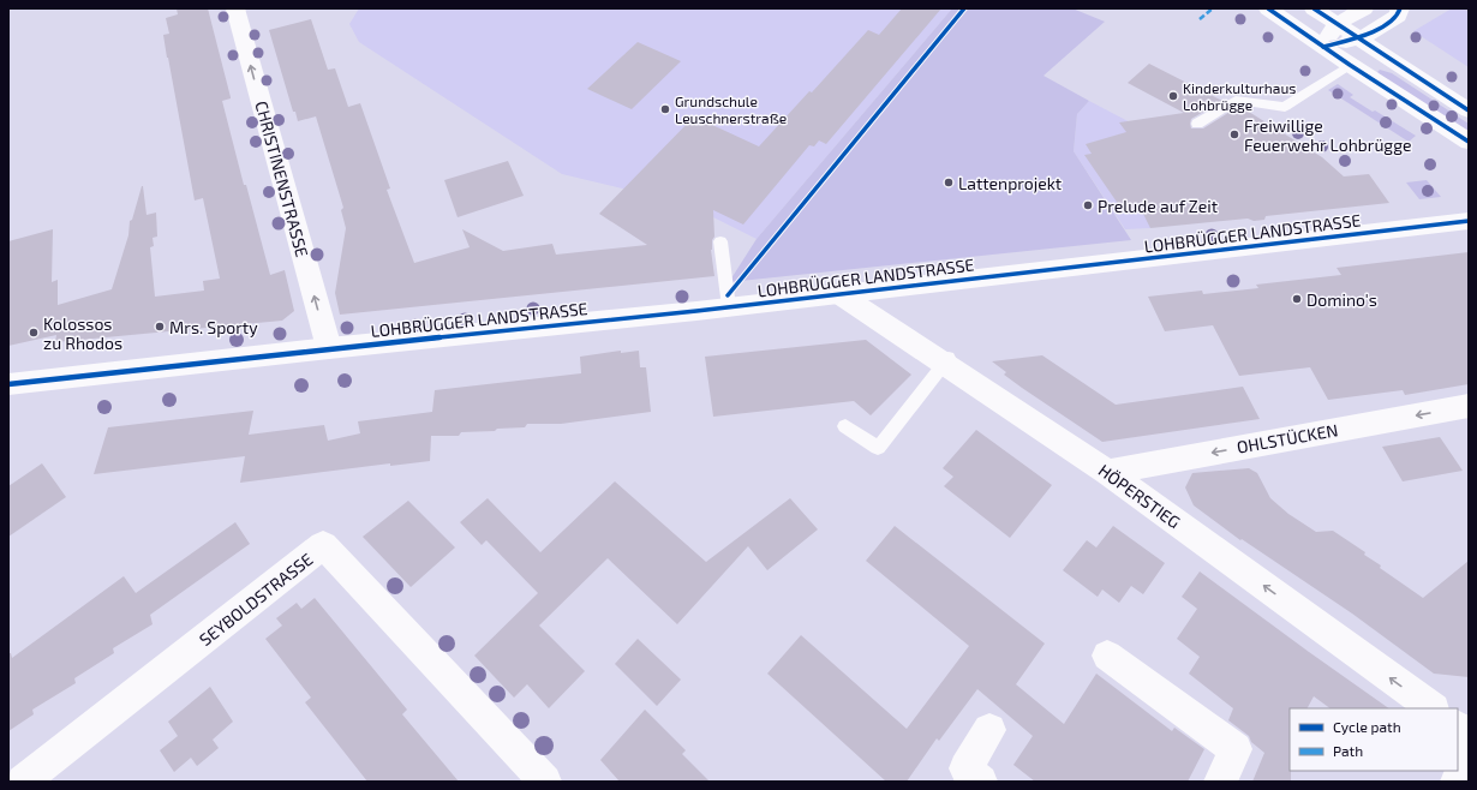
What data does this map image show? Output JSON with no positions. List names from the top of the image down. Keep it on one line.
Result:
{"streets":{"street":["CHRISTINENSTRASSE","LOHBRÜGGER LANDSTRASSE","OHLSTÜCKEN","HÖPERSTIEG","SEYBOLDSTRASSE"]},"crossings":[["CHRISTINENSTRASSE","LOHBRÜGGER LANDSTRASSE"],["LOHBRÜGGER LANDSTRASSE","HÖPERSTIEG"],["OHLSTÜCKEN","HÖPERSTIEG"]],"one_way":["CHRISTINENSTRASSE","OHLSTÜCKEN","HÖPERSTIEG"],"places":["Kinderkulturhaus Lohbrügge","Grundschule Leuschnerstraße","Freiwillige Feuerwehr Lohbrügge","Lattenprojekt","Prelude auf Zeit","Domino's","Mrs. Sporty","Kolossos zu Rhodos"],"legend":["Cycle path","Path"]}
